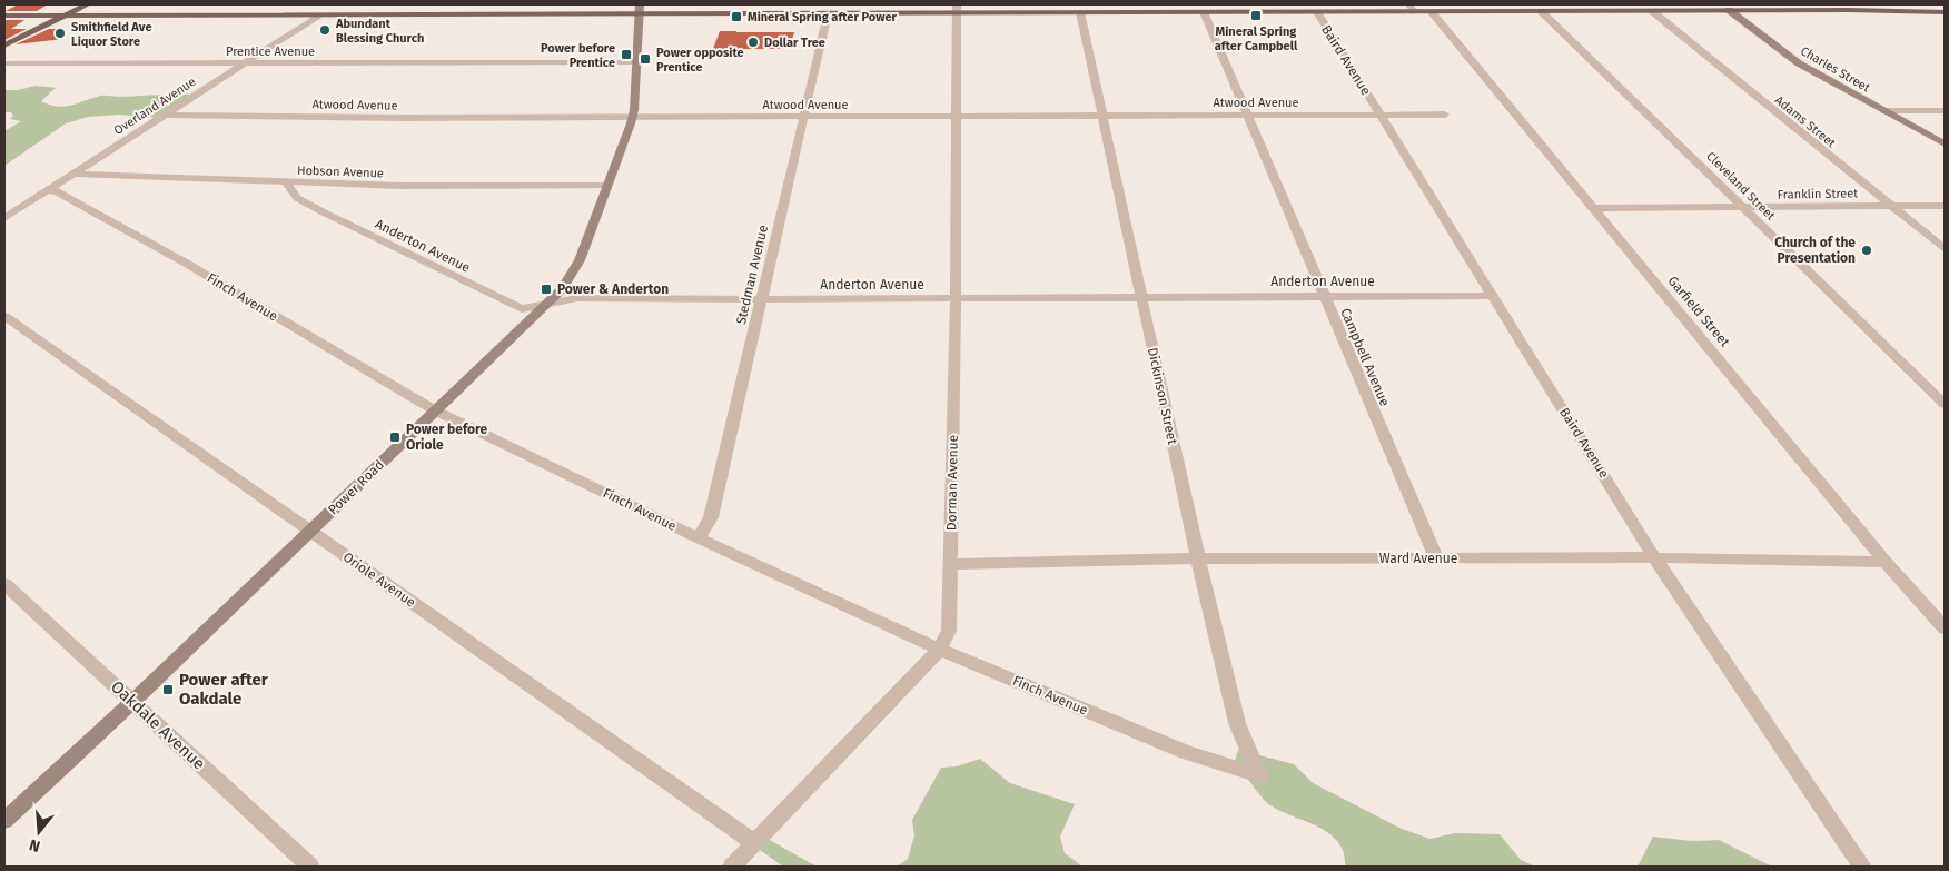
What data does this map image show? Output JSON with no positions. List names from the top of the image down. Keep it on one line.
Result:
{"streets":{"main road":["Charles Street","Power Road"],"street":["Prentice Avenue","Baird Avenue","Atwood Avenue","Overland Avenue","Adams Street","Hobson Avenue","Cleveland Street","Franklin Street","Anderton Avenue","Stedman Avenue","Finch Avenue","Garfield Street","Campbell Avenue","Dickinson Street","Dorman Avenue","Ward Avenue","Oriole Avenue","Oakdale Avenue"]},"crossings":[["Prentice Avenue","Overland Avenue"],["Prentice Avenue","Power Road"],["Baird Avenue","Atwood Avenue"],["Baird Avenue","Anderton Avenue"],["Baird Avenue","Ward Avenue"],["Atwood Avenue","Overland Avenue"],["Atwood Avenue","Stedman Avenue"],["Atwood Avenue","Campbell Avenue"],["Atwood Avenue","Dickinson Street"],["Atwood Avenue","Dorman Avenue"],["Atwood Avenue","Power Road"],["Overland Avenue","Hobson Avenue"],["Overland Avenue","Finch Avenue"],["Adams Street","Franklin Street"],["Hobson Avenue","Anderton Avenue"],["Hobson Avenue","Power Road"],["Cleveland Street","Franklin Street"],["Franklin Street","Garfield Street"],["Anderton Avenue","Stedman Avenue"],["Anderton Avenue","Campbell Avenue"],["Anderton Avenue","Dickinson Street"],["Anderton Avenue","Dorman Avenue"],["Anderton Avenue","Power Road"],["Stedman Avenue","Finch Avenue"],["Finch Avenue","Dickinson Street"],["Finch Avenue","Dorman Avenue"],["Finch Avenue","Power Road"],["Garfield Street","Ward Avenue"],["Campbell Avenue","Ward Avenue"],["Dickinson Street","Ward Avenue"],["Dorman Avenue","Ward Avenue"],["Dorman Avenue","Oriole Avenue"],["Power Road","Oriole Avenue"],["Power Road","Oakdale Avenue"]],"places":{"transit":["Mineral Spring after Campbell","Mineral Spring after Power","Power before Prentice","Power opposite Prentice","Power & Anderton","Power before Oriole","Power after Oakdale"],"other":["Abundant Blessing Church","Smithfield Ave Liquor Store","Dollar Tree","Church of the Presentation"]},"north":"bottom"}
